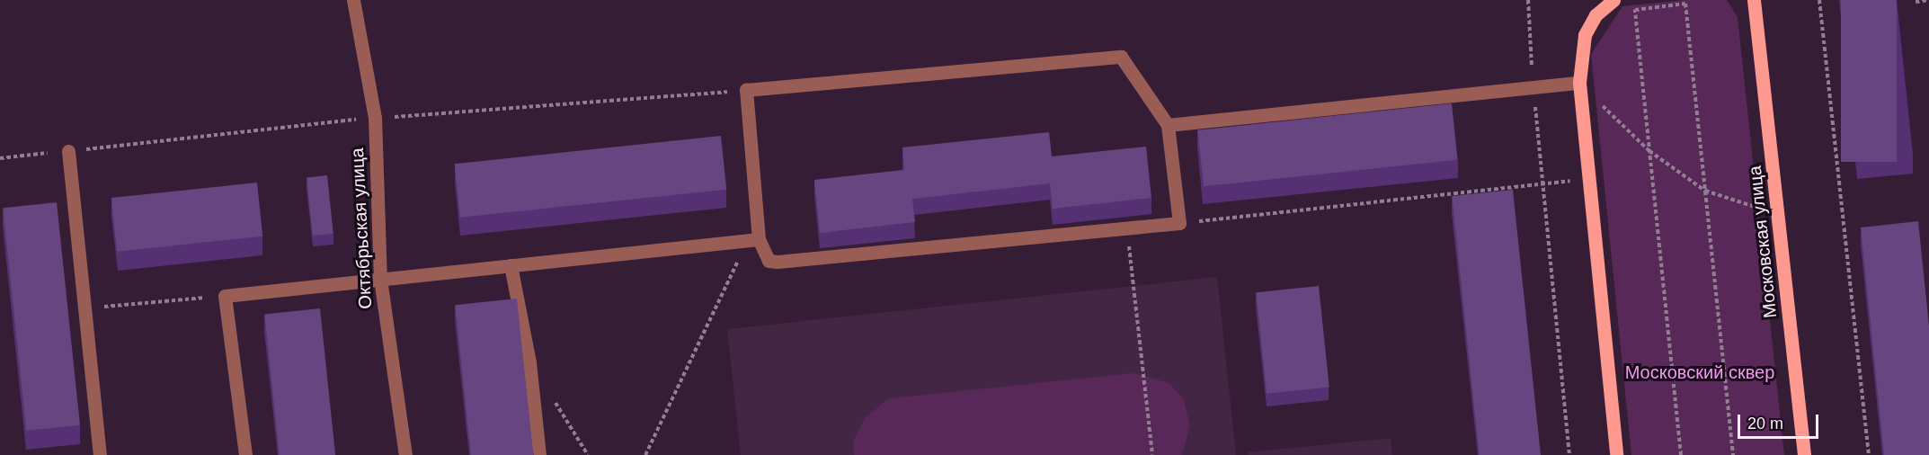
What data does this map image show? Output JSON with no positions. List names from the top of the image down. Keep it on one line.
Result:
{"streets":{"main road":["Московская улица"],"street":["Октябрьская улица"]},"parks":["Московский сквер"],"scale_bar":"20 m"}
